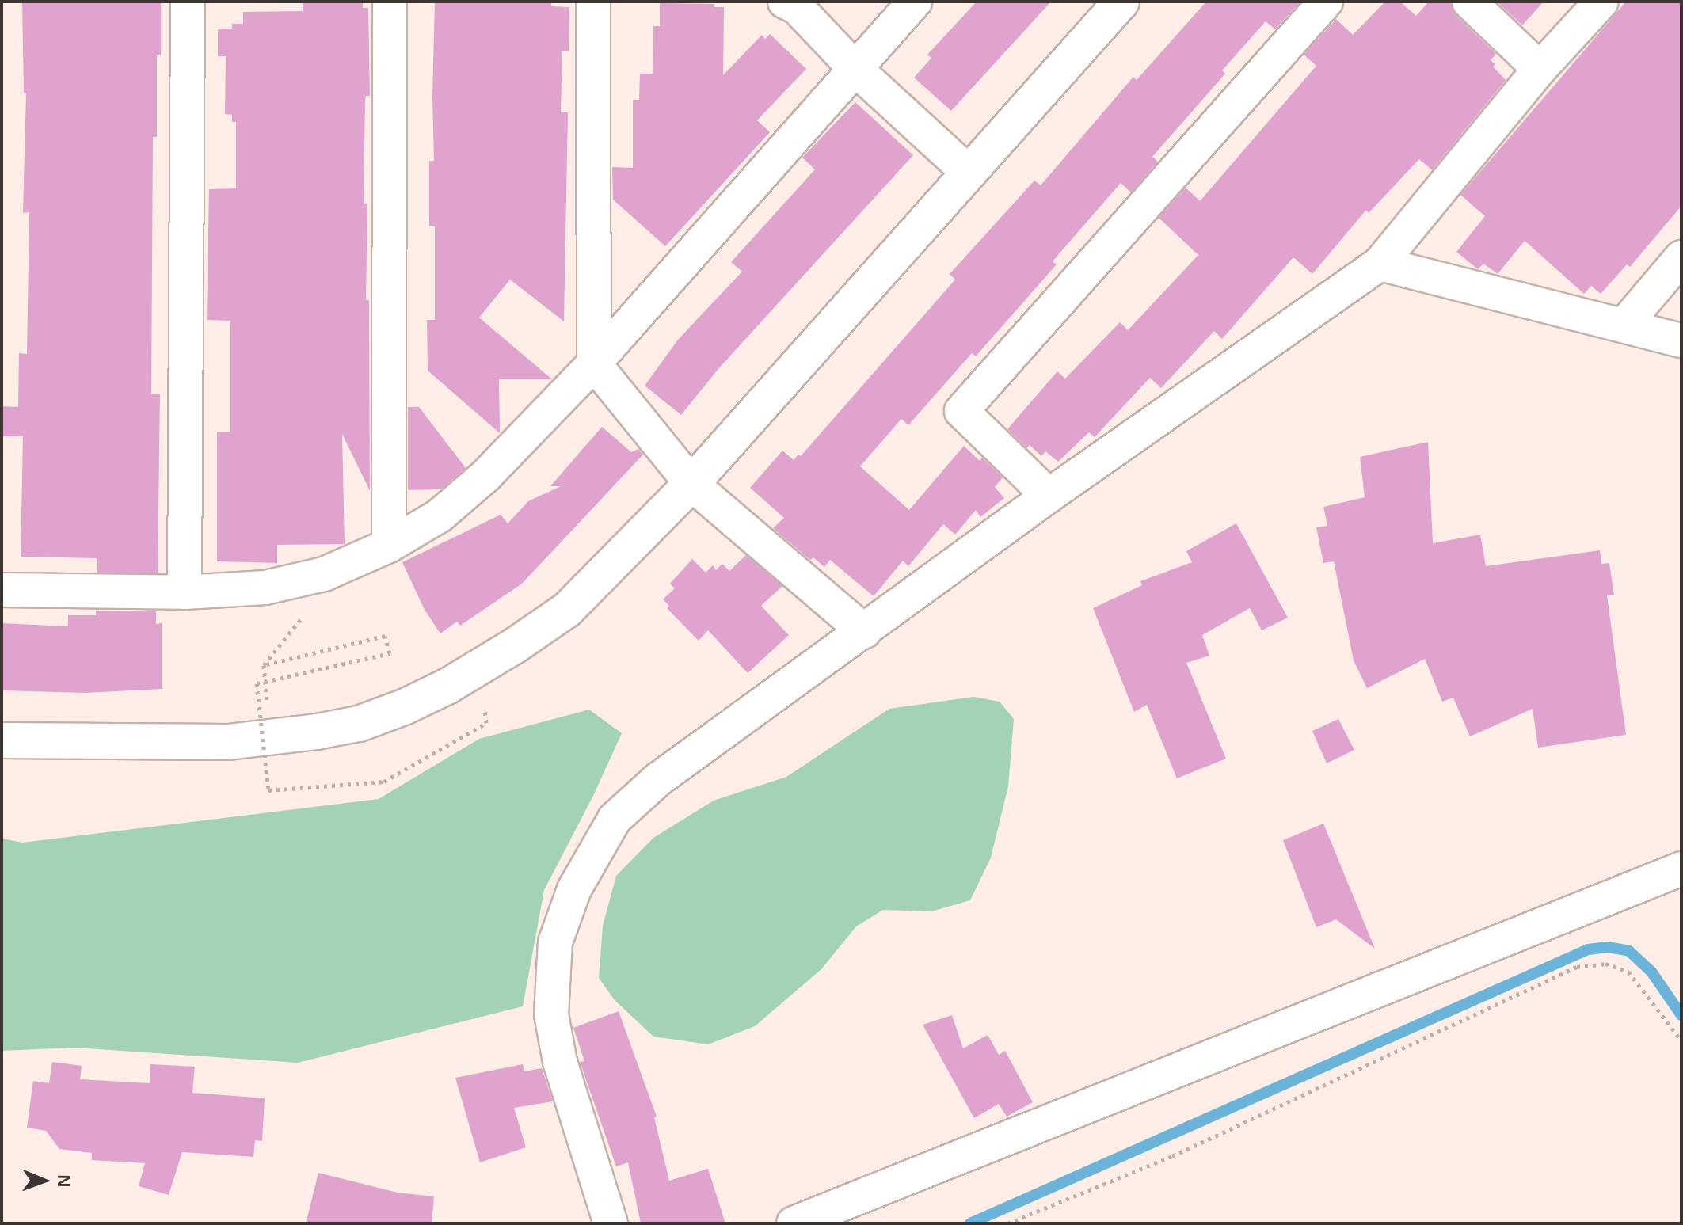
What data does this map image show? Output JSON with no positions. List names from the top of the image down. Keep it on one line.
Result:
{"north":"right"}
